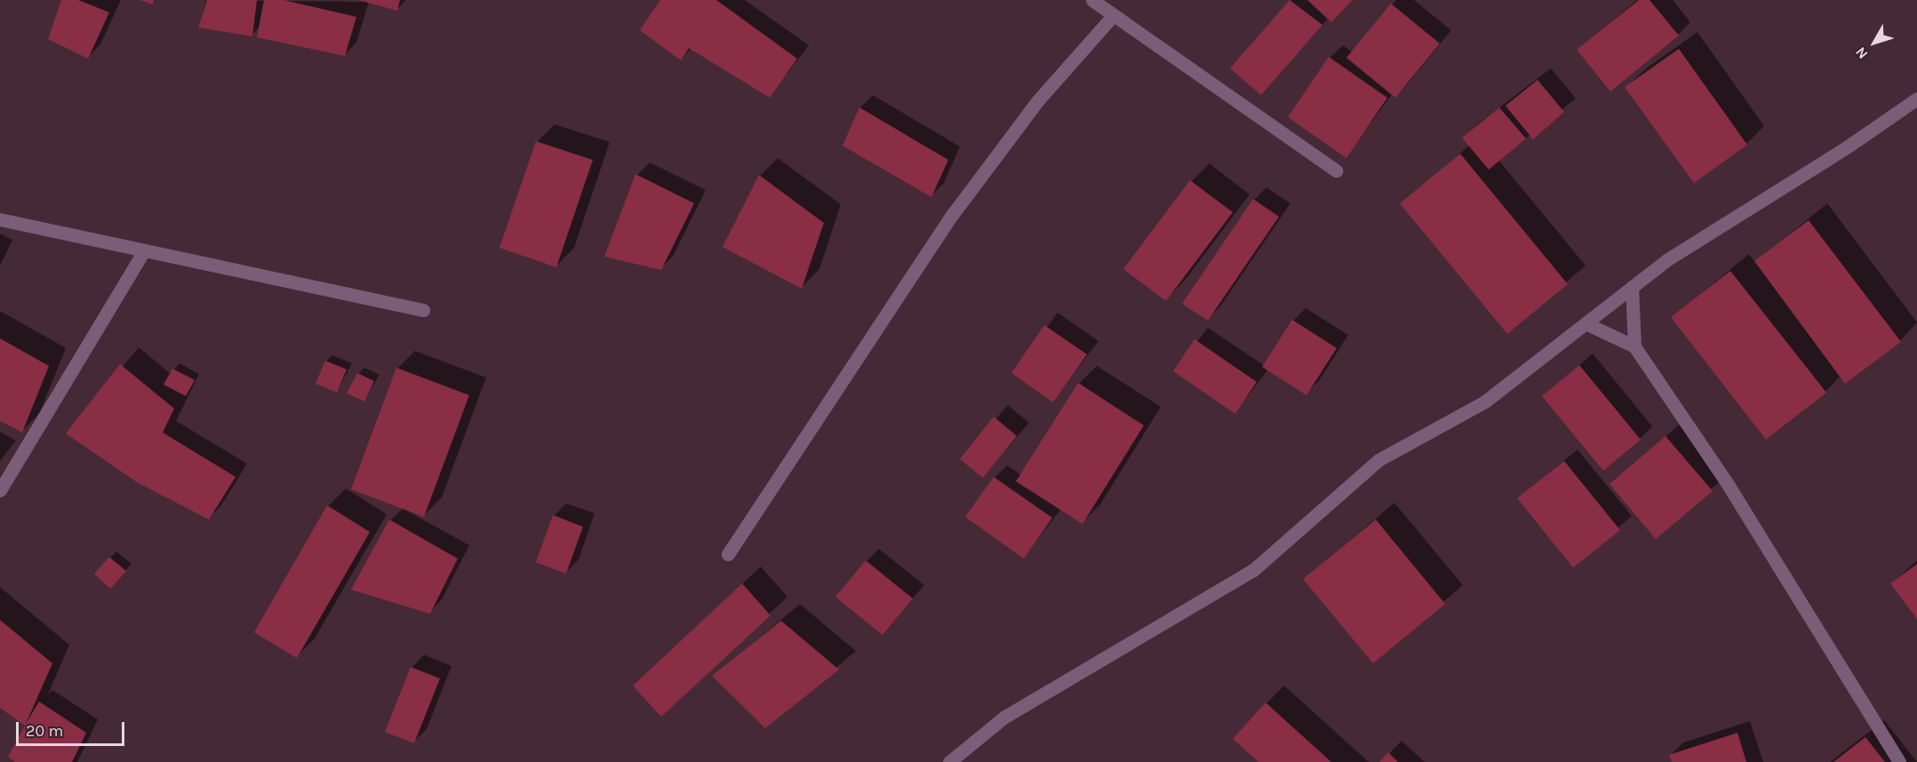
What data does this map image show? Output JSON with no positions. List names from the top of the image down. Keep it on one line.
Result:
{"scale_bar":"20 m","north":"bottom left"}
